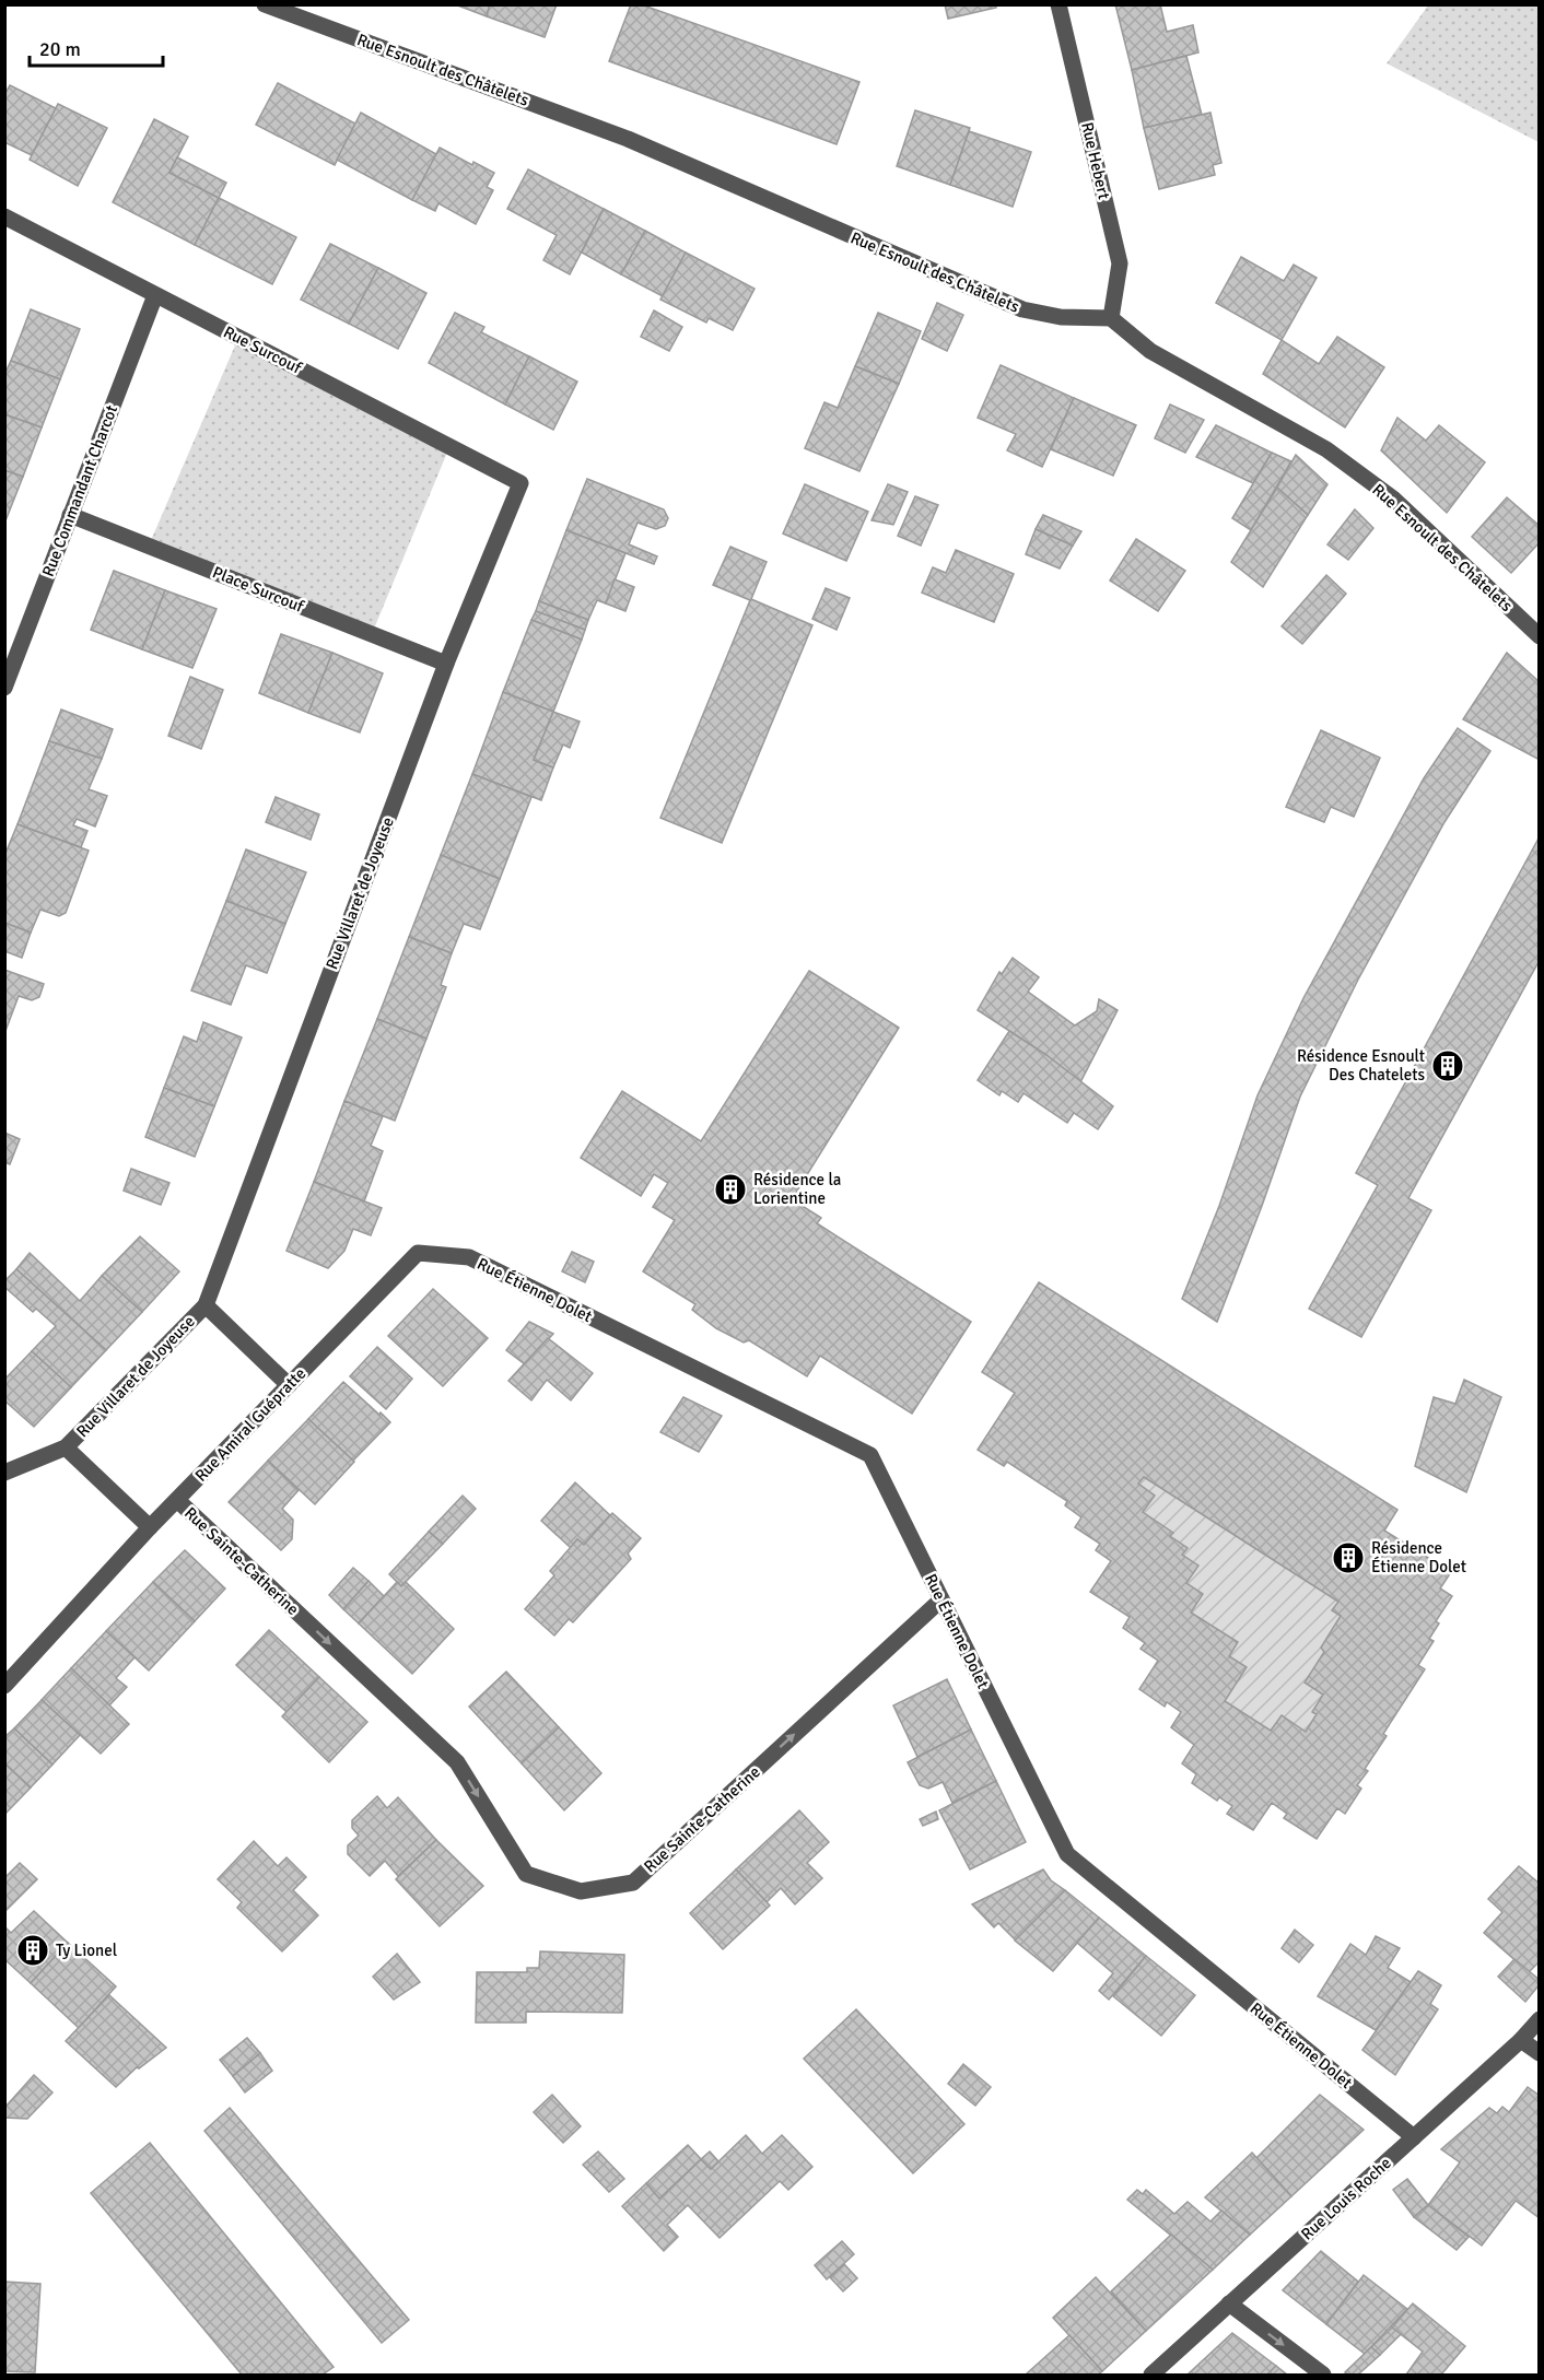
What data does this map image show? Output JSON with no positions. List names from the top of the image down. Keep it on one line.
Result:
{"streets":{"street":["Rue Esnoult des Châtelets","Rue Hebert","Rue Surcouf","Rue Commandant Charcot","Place Surcouf","Rue Villaret de Joyeuse","Rue Étienne Dolet","Rue Amiral Guépratte","Rue Sainte-Catherine","Rue Louis Roche"]},"crossings":[["Rue Esnoult des Châtelets","Rue Hebert"],["Rue Surcouf","Rue Commandant Charcot"],["Rue Surcouf","Rue Villaret de Joyeuse"],["Rue Commandant Charcot","Place Surcouf"],["Place Surcouf","Rue Villaret de Joyeuse"],["Rue Villaret de Joyeuse","Rue Amiral Guépratte"],["Rue Étienne Dolet","Rue Amiral Guépratte"],["Rue Étienne Dolet","Rue Sainte-Catherine"],["Rue Étienne Dolet","Rue Louis Roche"],["Rue Amiral Guépratte","Rue Sainte-Catherine"]],"places":{"building":["Résidence Esnoult Des Chatelets","Résidence la Lorientine","Résidence Étienne Dolet","Ty Lionel"]},"scale_bar":"20 m"}
